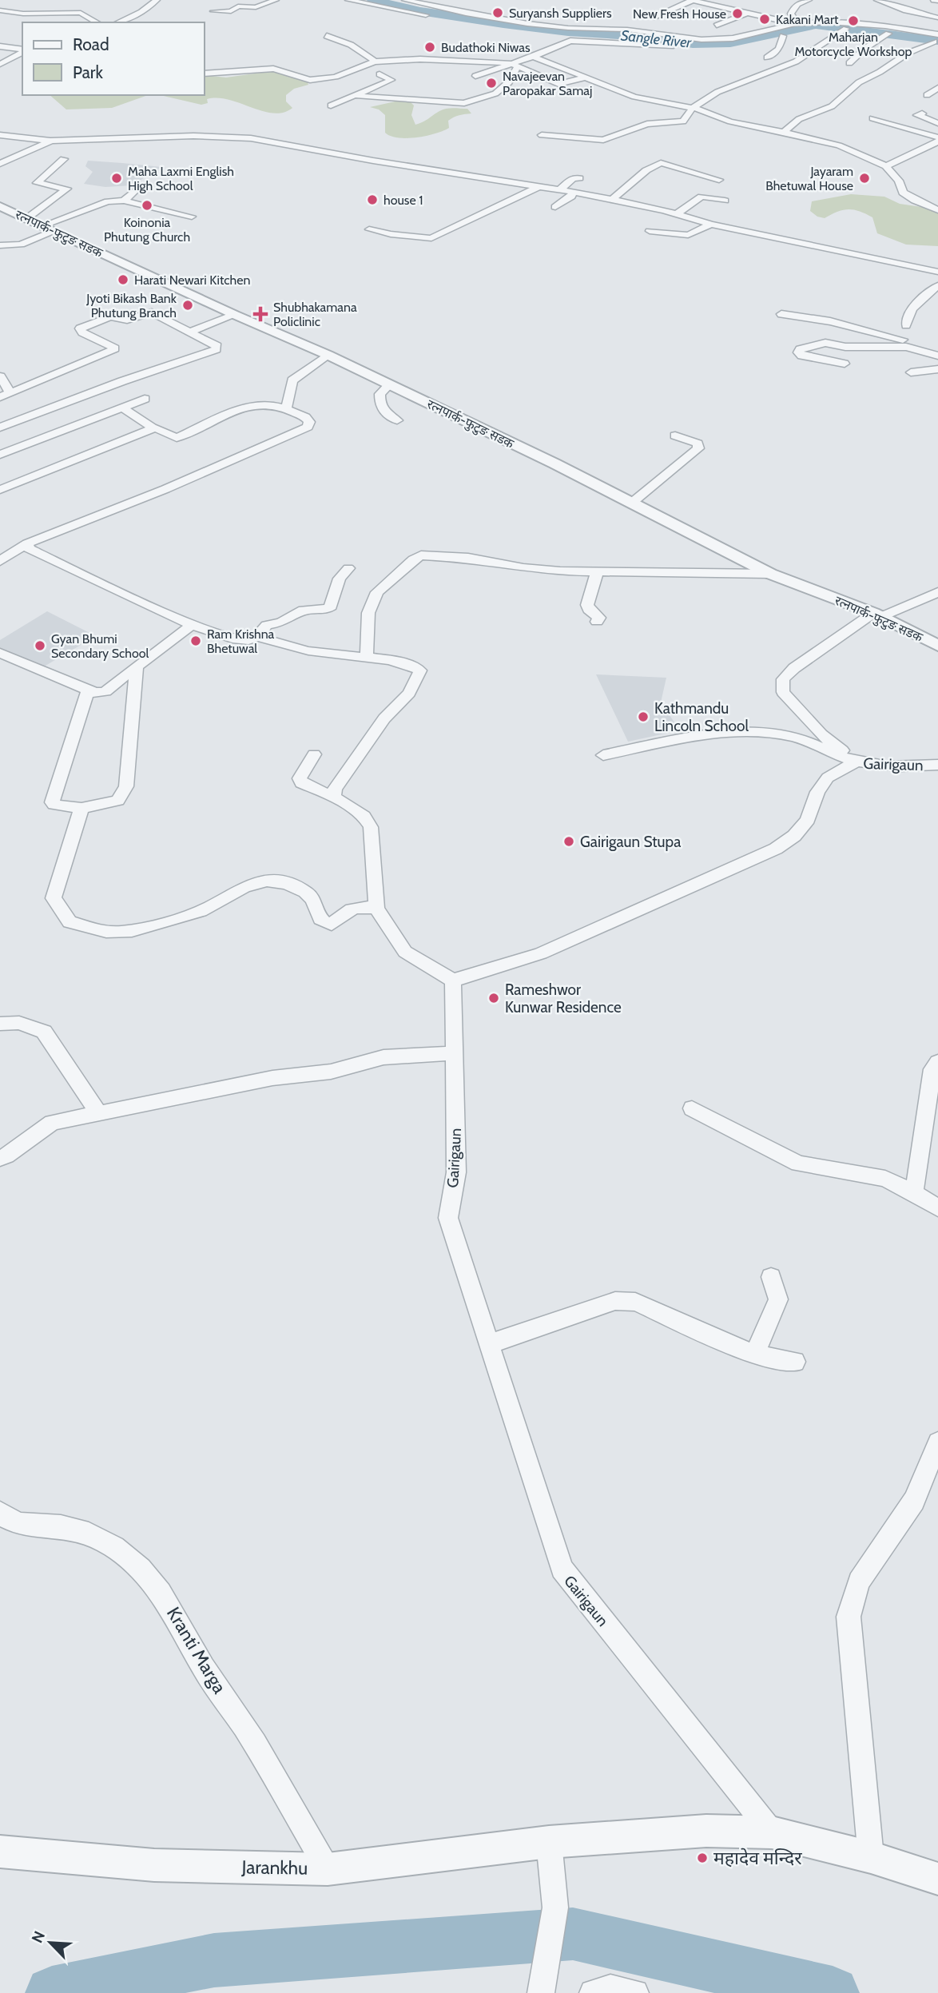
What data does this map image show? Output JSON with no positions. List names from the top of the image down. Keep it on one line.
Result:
{"streets":{"street":["रत्नपार्क-फुटुङ सडक","Gairigaun","Kranti Marga","Jarankhu"]},"crossings":[["Gairigaun","Jarankhu"],["Kranti Marga","Jarankhu"]],"water":["Sangle River"],"places":{"other":["Suryansh Suppliers","New Fresh House","Kakani Mart","Maharjan Motorcycle Workshop","Budathoki Niwas","Navajeevan Paropakar Samaj","Maha Laxmi English High School","Jayaram Bhetuwal House","house 1","Koinonia Phutung Church","Harati Newari Kitchen","Jyoti Bikash Bank Phutung Branch","Ram Krishna Bhetuwal","Gyan Bhumi Secondary School","Kathmandu Lincoln School","Gairigaun Stupa","Rameshwor Kunwar Residence","महादेव मन्दिर"],"health":["Shubhakamana Policlinic"]},"legend":["Road","Park"],"north":"top left"}
